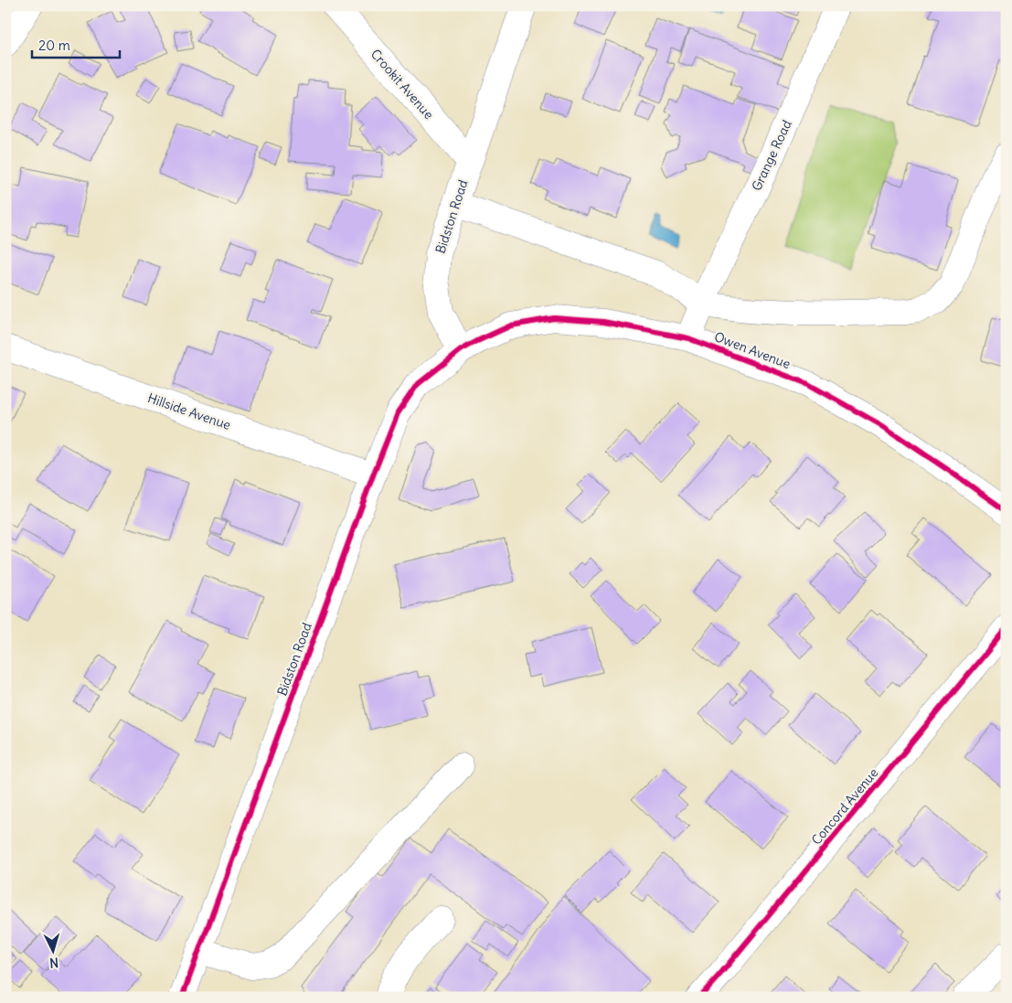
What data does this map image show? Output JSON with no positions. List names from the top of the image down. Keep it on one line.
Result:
{"streets":{"street":["Crookit Avenue","Grange Road","Bidston Road","Owen Avenue","Hillside Avenue","Concord Avenue"]},"crossings":[["Crookit Avenue","Bidston Road"],["Bidston Road","Owen Avenue"],["Bidston Road","Hillside Avenue"]],"scale_bar":"20 m","north":"bottom"}
